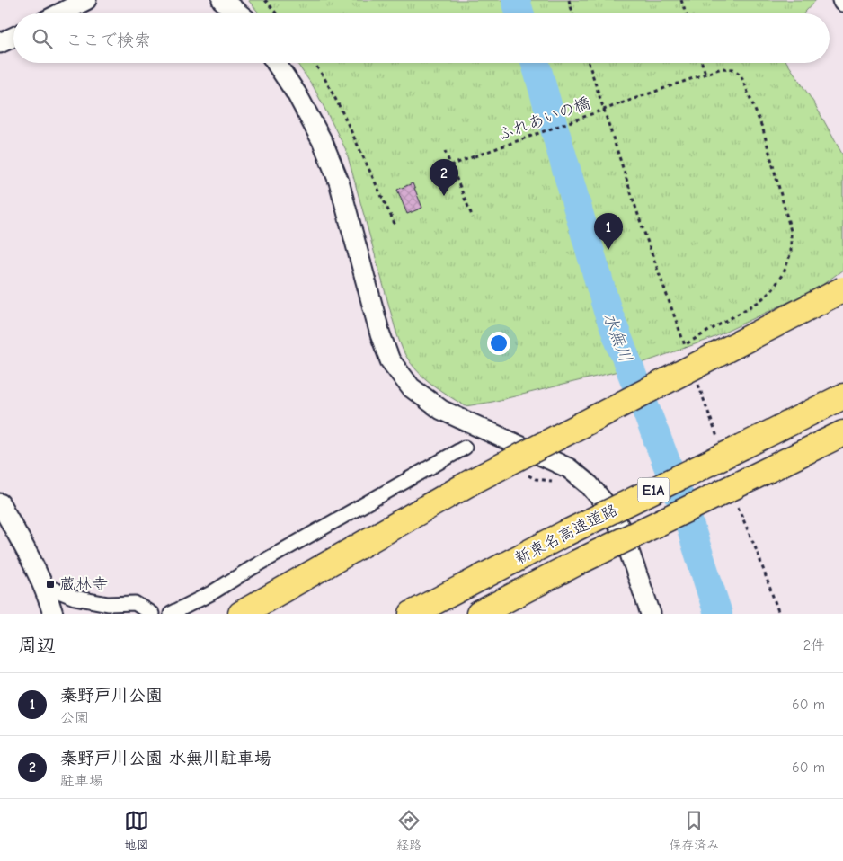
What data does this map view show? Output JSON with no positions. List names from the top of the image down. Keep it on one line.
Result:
{"streets":{"highway":["E1A","新東名高速道路"],"path":["ふれあいの橋"]},"water":["水無川"],"places":{"transit":["蔵林寺"]},"page":{"search":"ここで検索","pins":["2","1"],"heading":["周辺","2件"],"list":[{"mark":"1","name":"秦野戸川公園","note":"公園","value":"60 m"},{"mark":"2","name":"秦野戸川公園 水無川駐車場","note":"駐車場","value":"60 m"}],"nav":["地図","経路","保存済み"]}}
